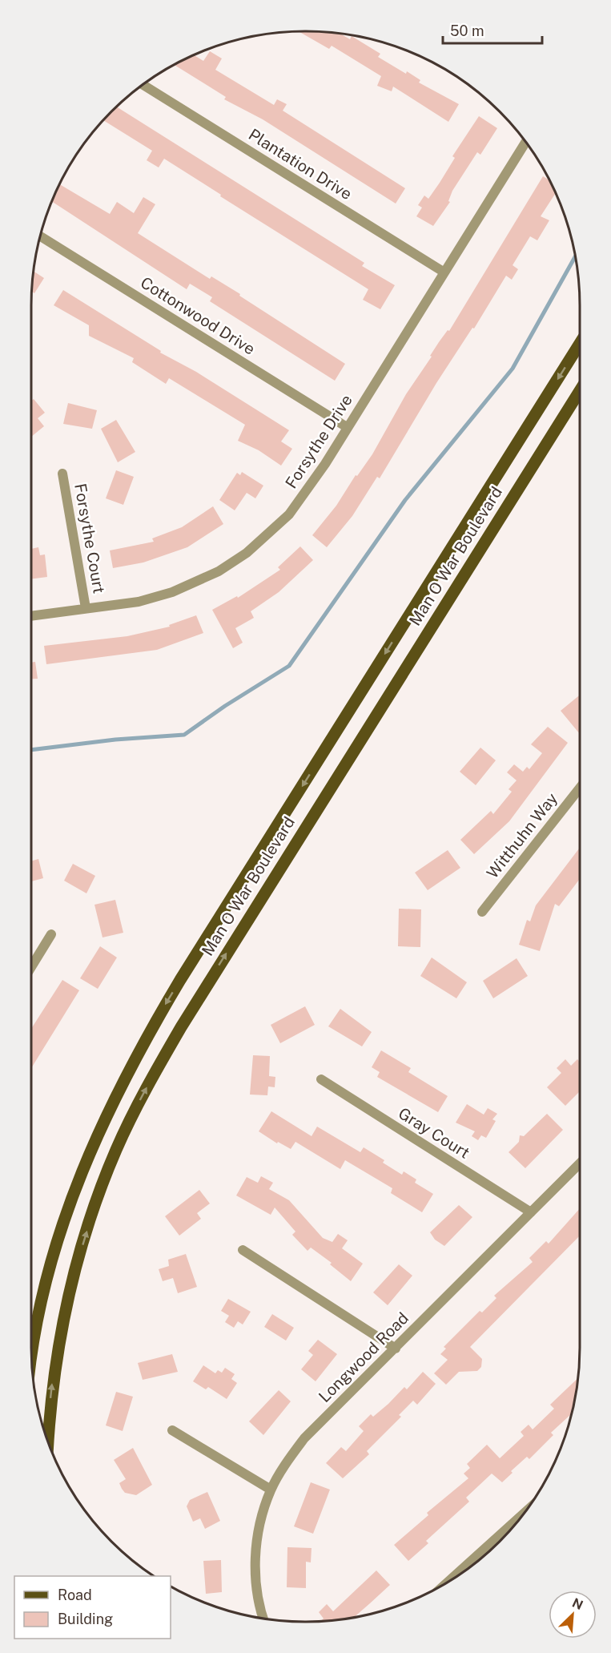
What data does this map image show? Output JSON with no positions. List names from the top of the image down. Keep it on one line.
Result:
{"streets":{"main road":["Man O War Boulevard"],"street":["Plantation Drive","Cottonwood Drive","Forsythe Drive","Forsythe Court","Witthuhn Way","Gray Court","Longwood Road"]},"crossings":[["Plantation Drive","Forsythe Drive"],["Cottonwood Drive","Forsythe Drive"],["Forsythe Drive","Forsythe Court"],["Gray Court","Longwood Road"]],"legend":["Road","Building"],"scale_bar":"50 m","north":"top right"}
